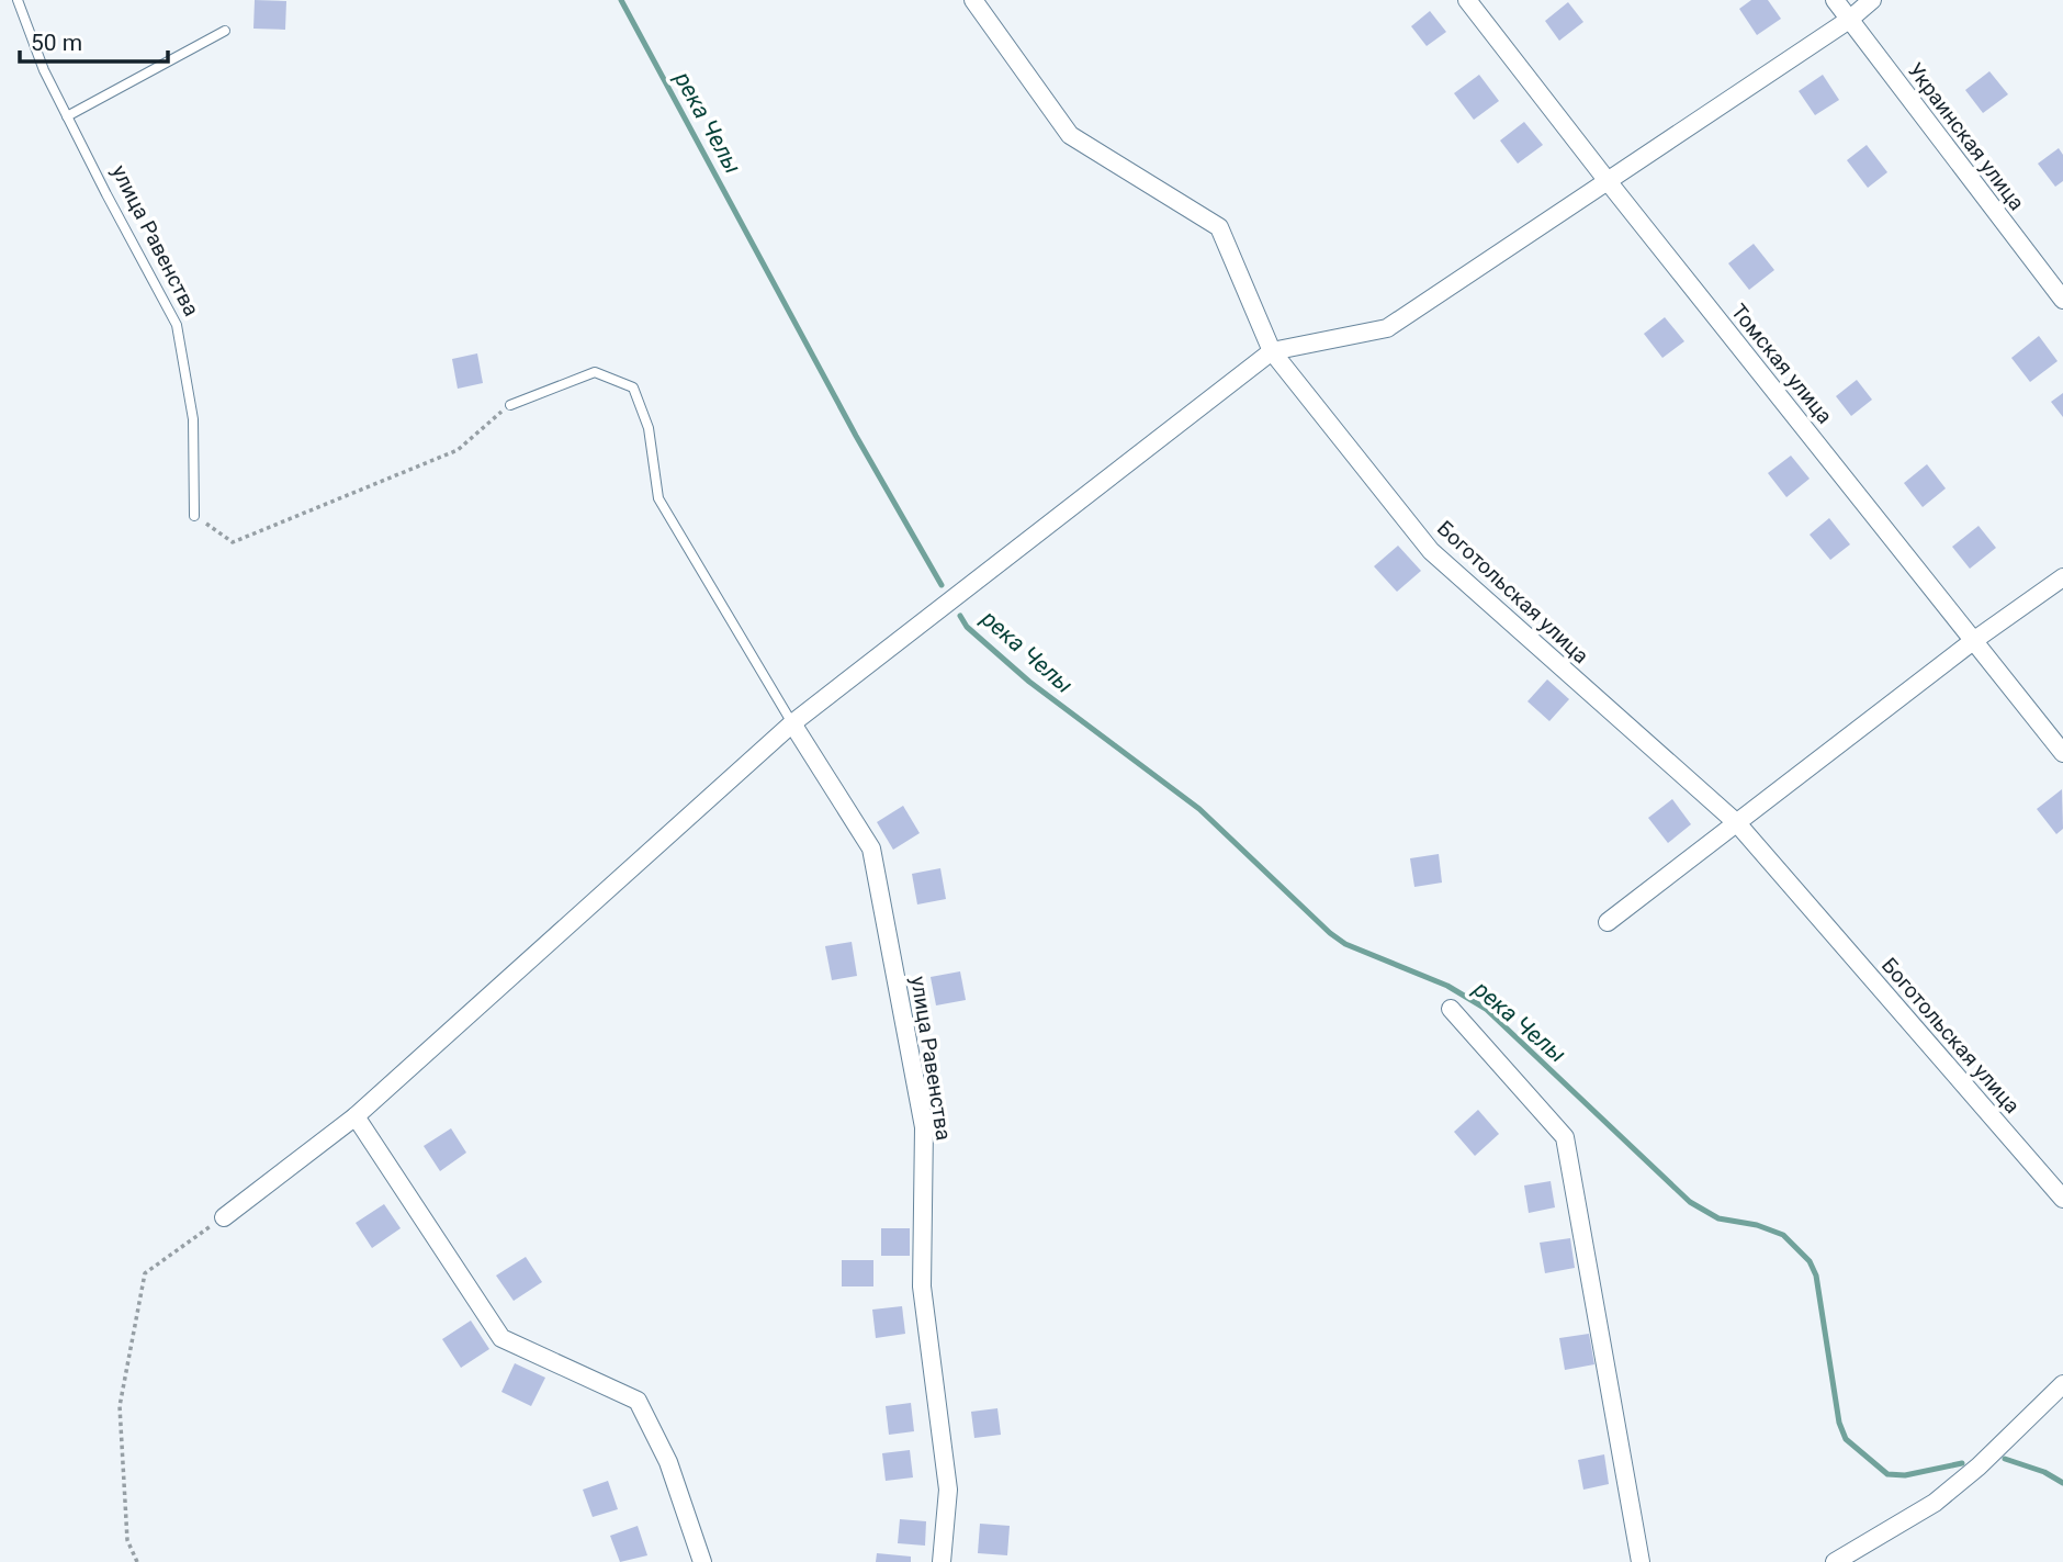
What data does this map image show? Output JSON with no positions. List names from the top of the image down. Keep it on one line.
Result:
{"streets":{"street":["Украинская улица","улица Равенства","Томская улица","Боготольская улица"]},"water":["река Челы"],"scale_bar":"50 m"}
